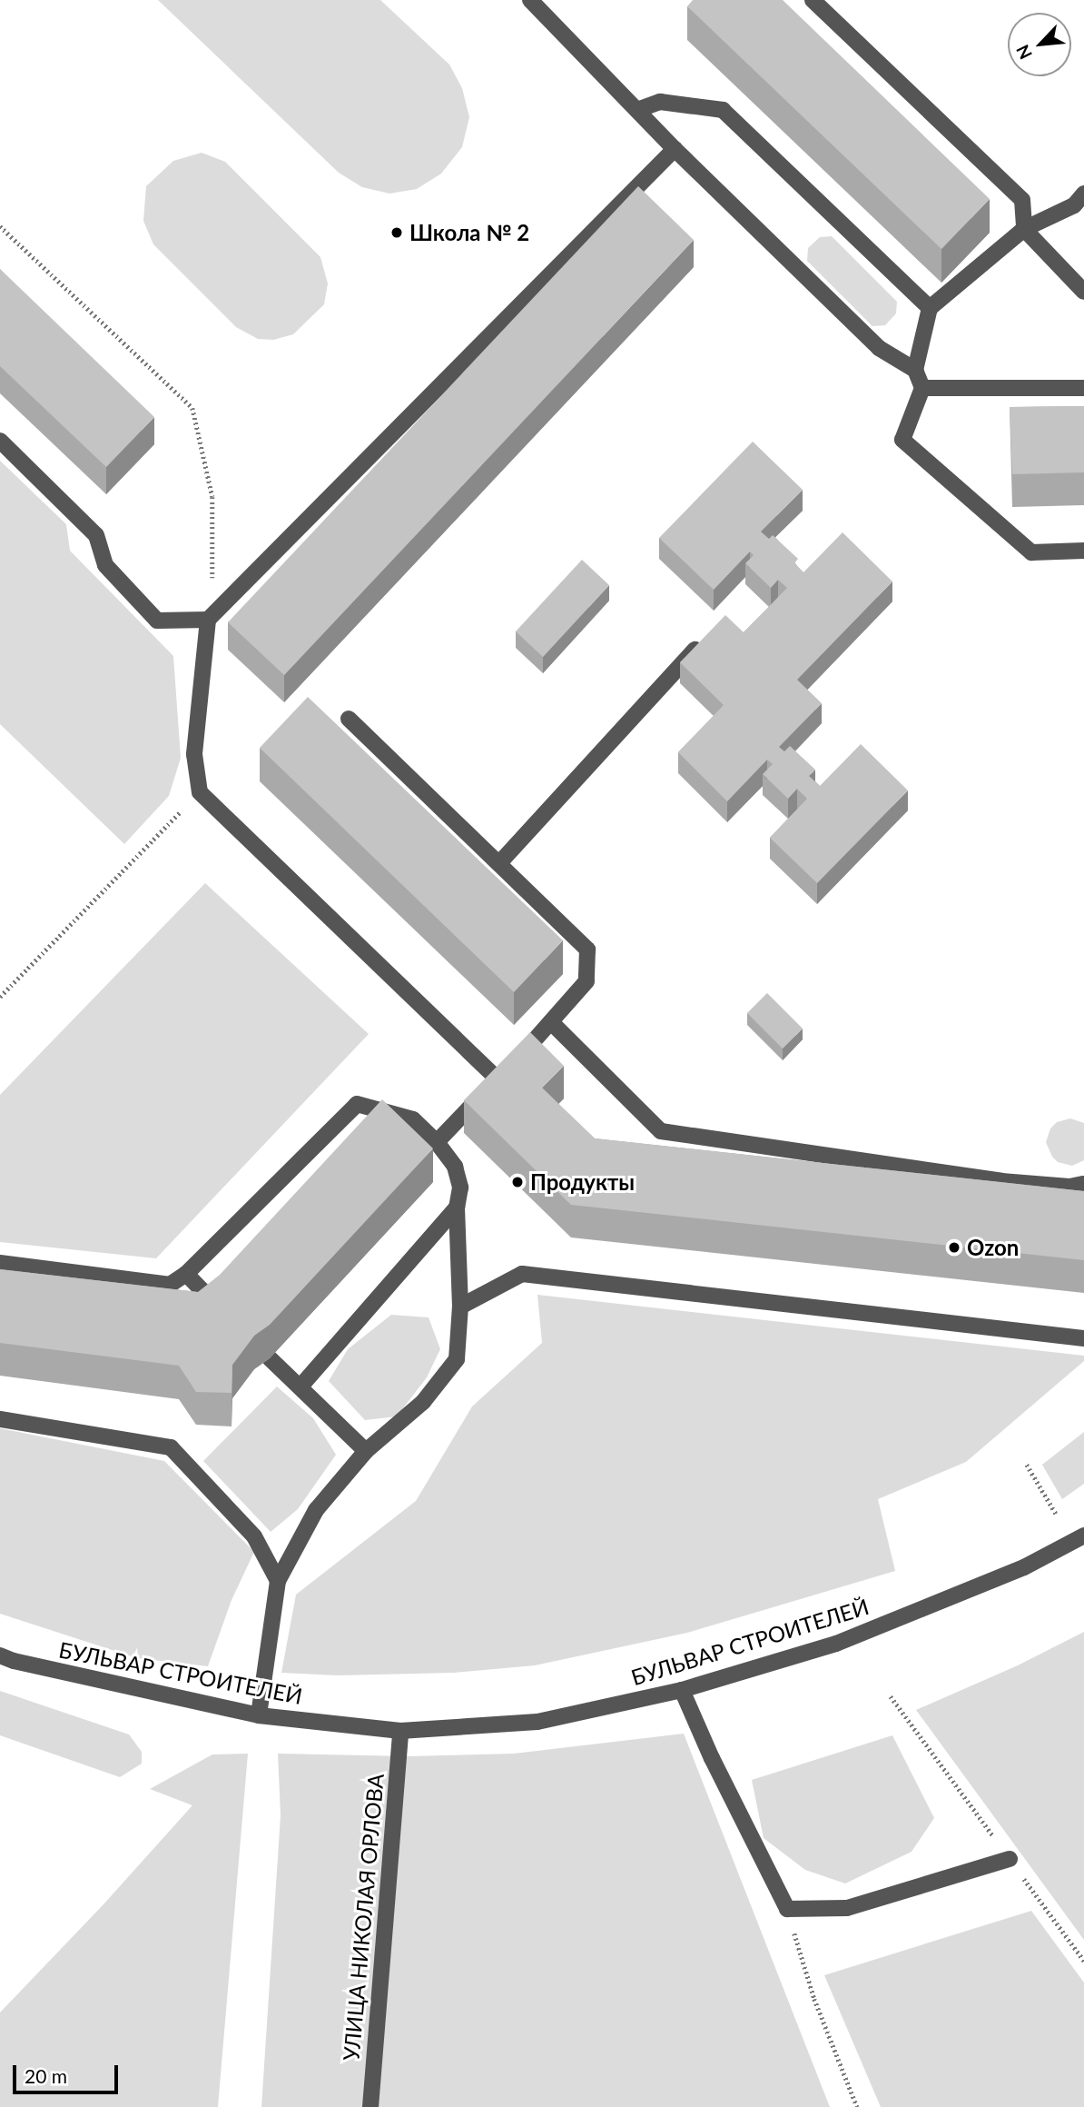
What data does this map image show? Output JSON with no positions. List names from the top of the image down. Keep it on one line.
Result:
{"streets":{"street":["БУЛЬВАР СТРОИТЕЛЕЙ","УЛИЦА НИКОЛАЯ ОРЛОВА"]},"crossings":[["БУЛЬВАР СТРОИТЕЛЕЙ","УЛИЦА НИКОЛАЯ ОРЛОВА"]],"places":["Школа № 2","Продукты","Ozon"],"scale_bar":"20 m","north":"bottom left"}
